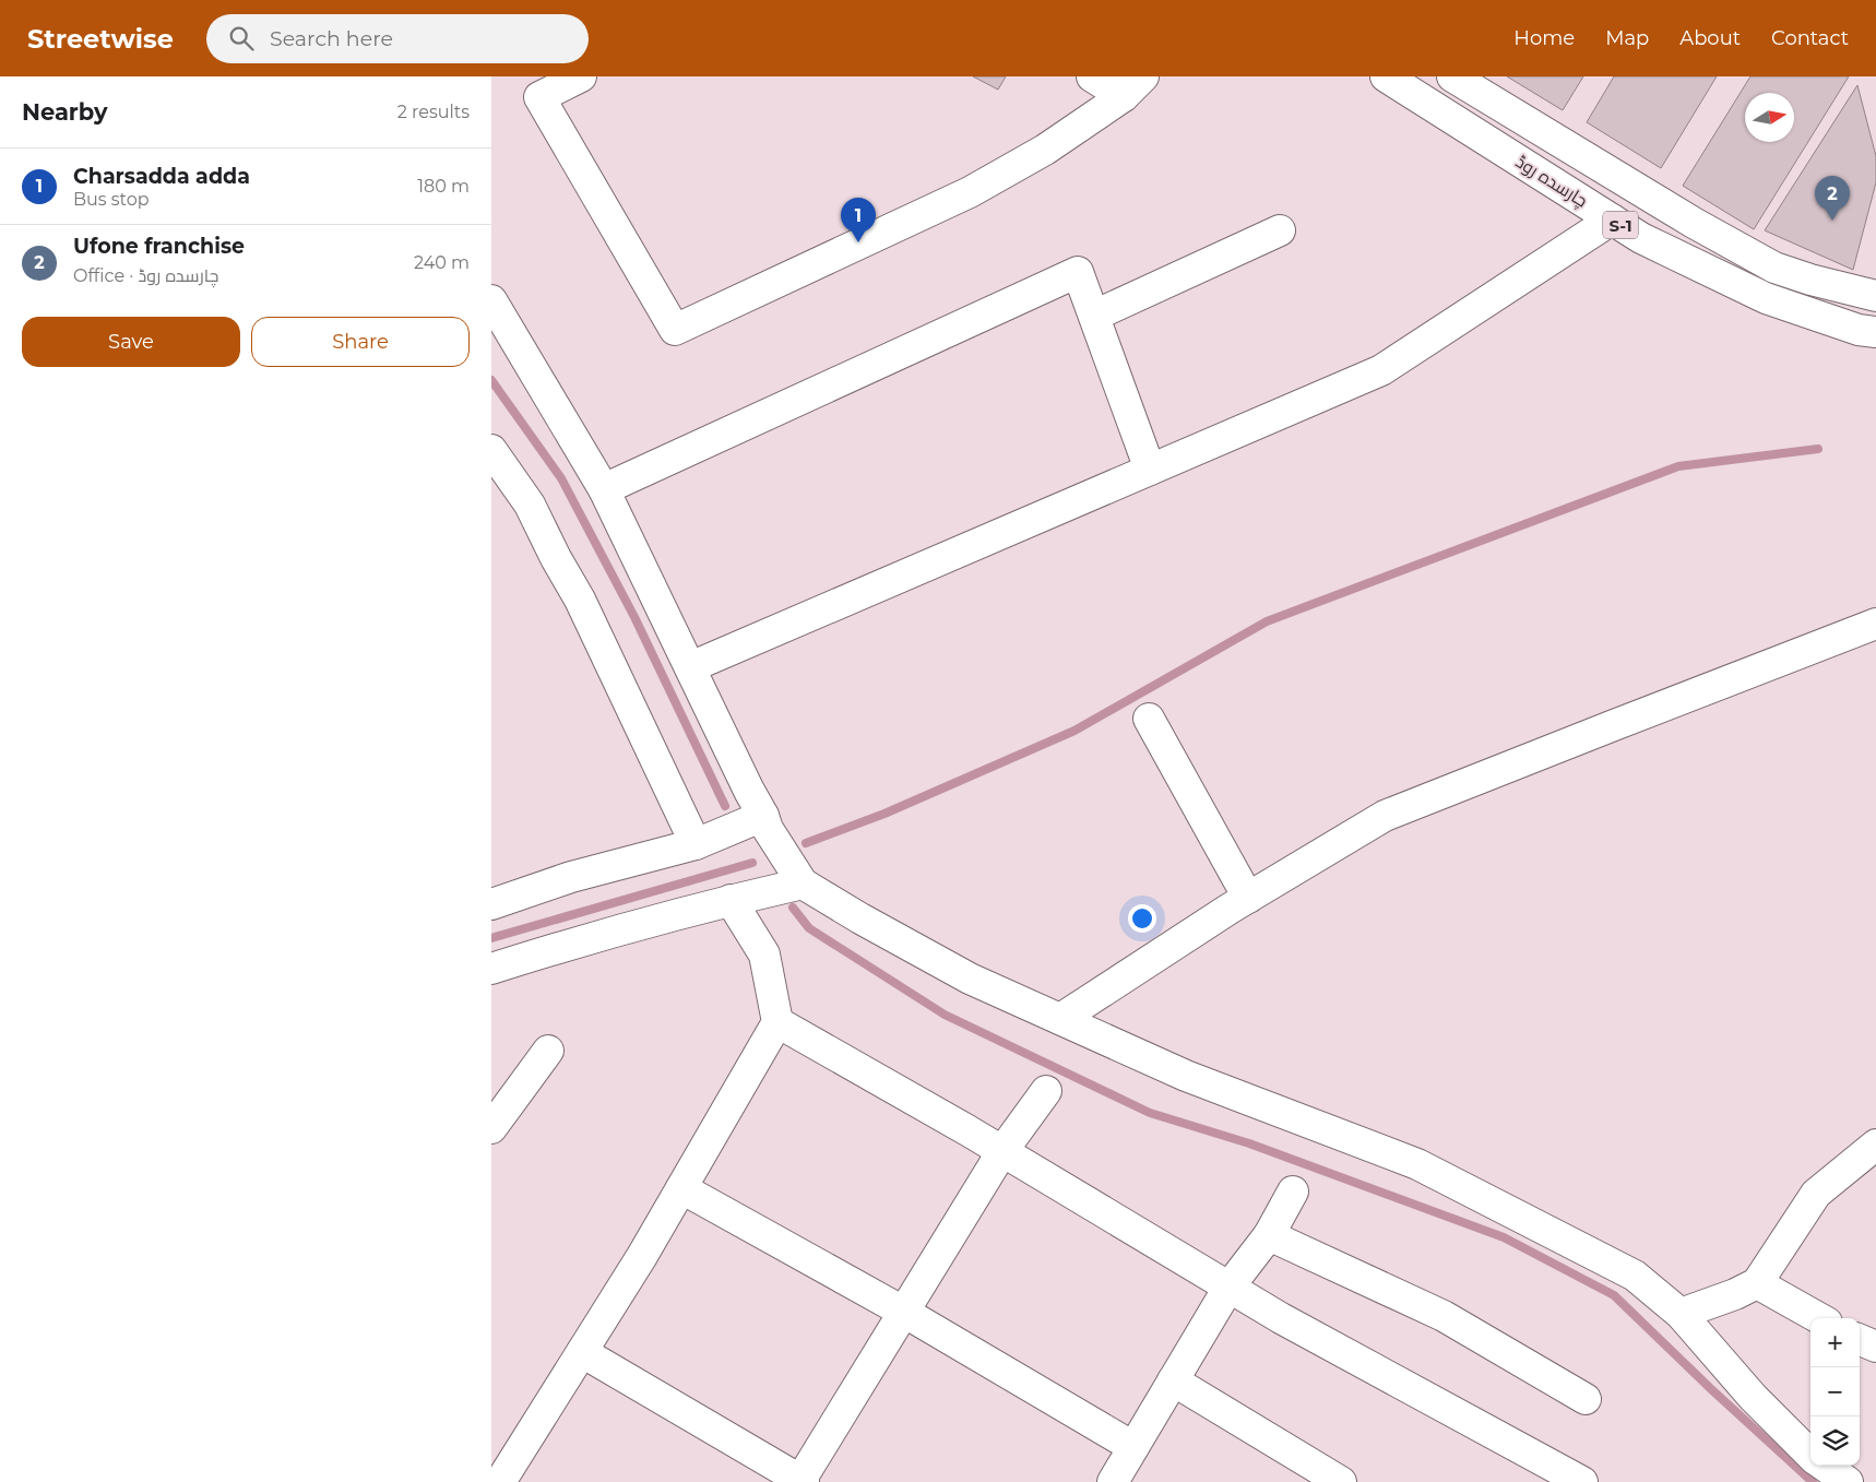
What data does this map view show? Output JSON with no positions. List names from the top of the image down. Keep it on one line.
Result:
{"streets":{"street":["چارسدہ روڈ","S-1"]},"north":"right","page":{"header":"Streetwise","search":"Search here","nav":["Home","Map","About","Contact"],"heading":["Nearby","2 results"],"list":[{"mark":"1","name":"Charsadda adda","note":"Bus stop","value":"180 m"},{"mark":"2","name":"Ufone franchise","note":"Office · چارسدہ روڈ","value":"240 m"}],"pins":["2","1"],"buttons":["Save","Share"],"map_buttons":["+","−"]}}
